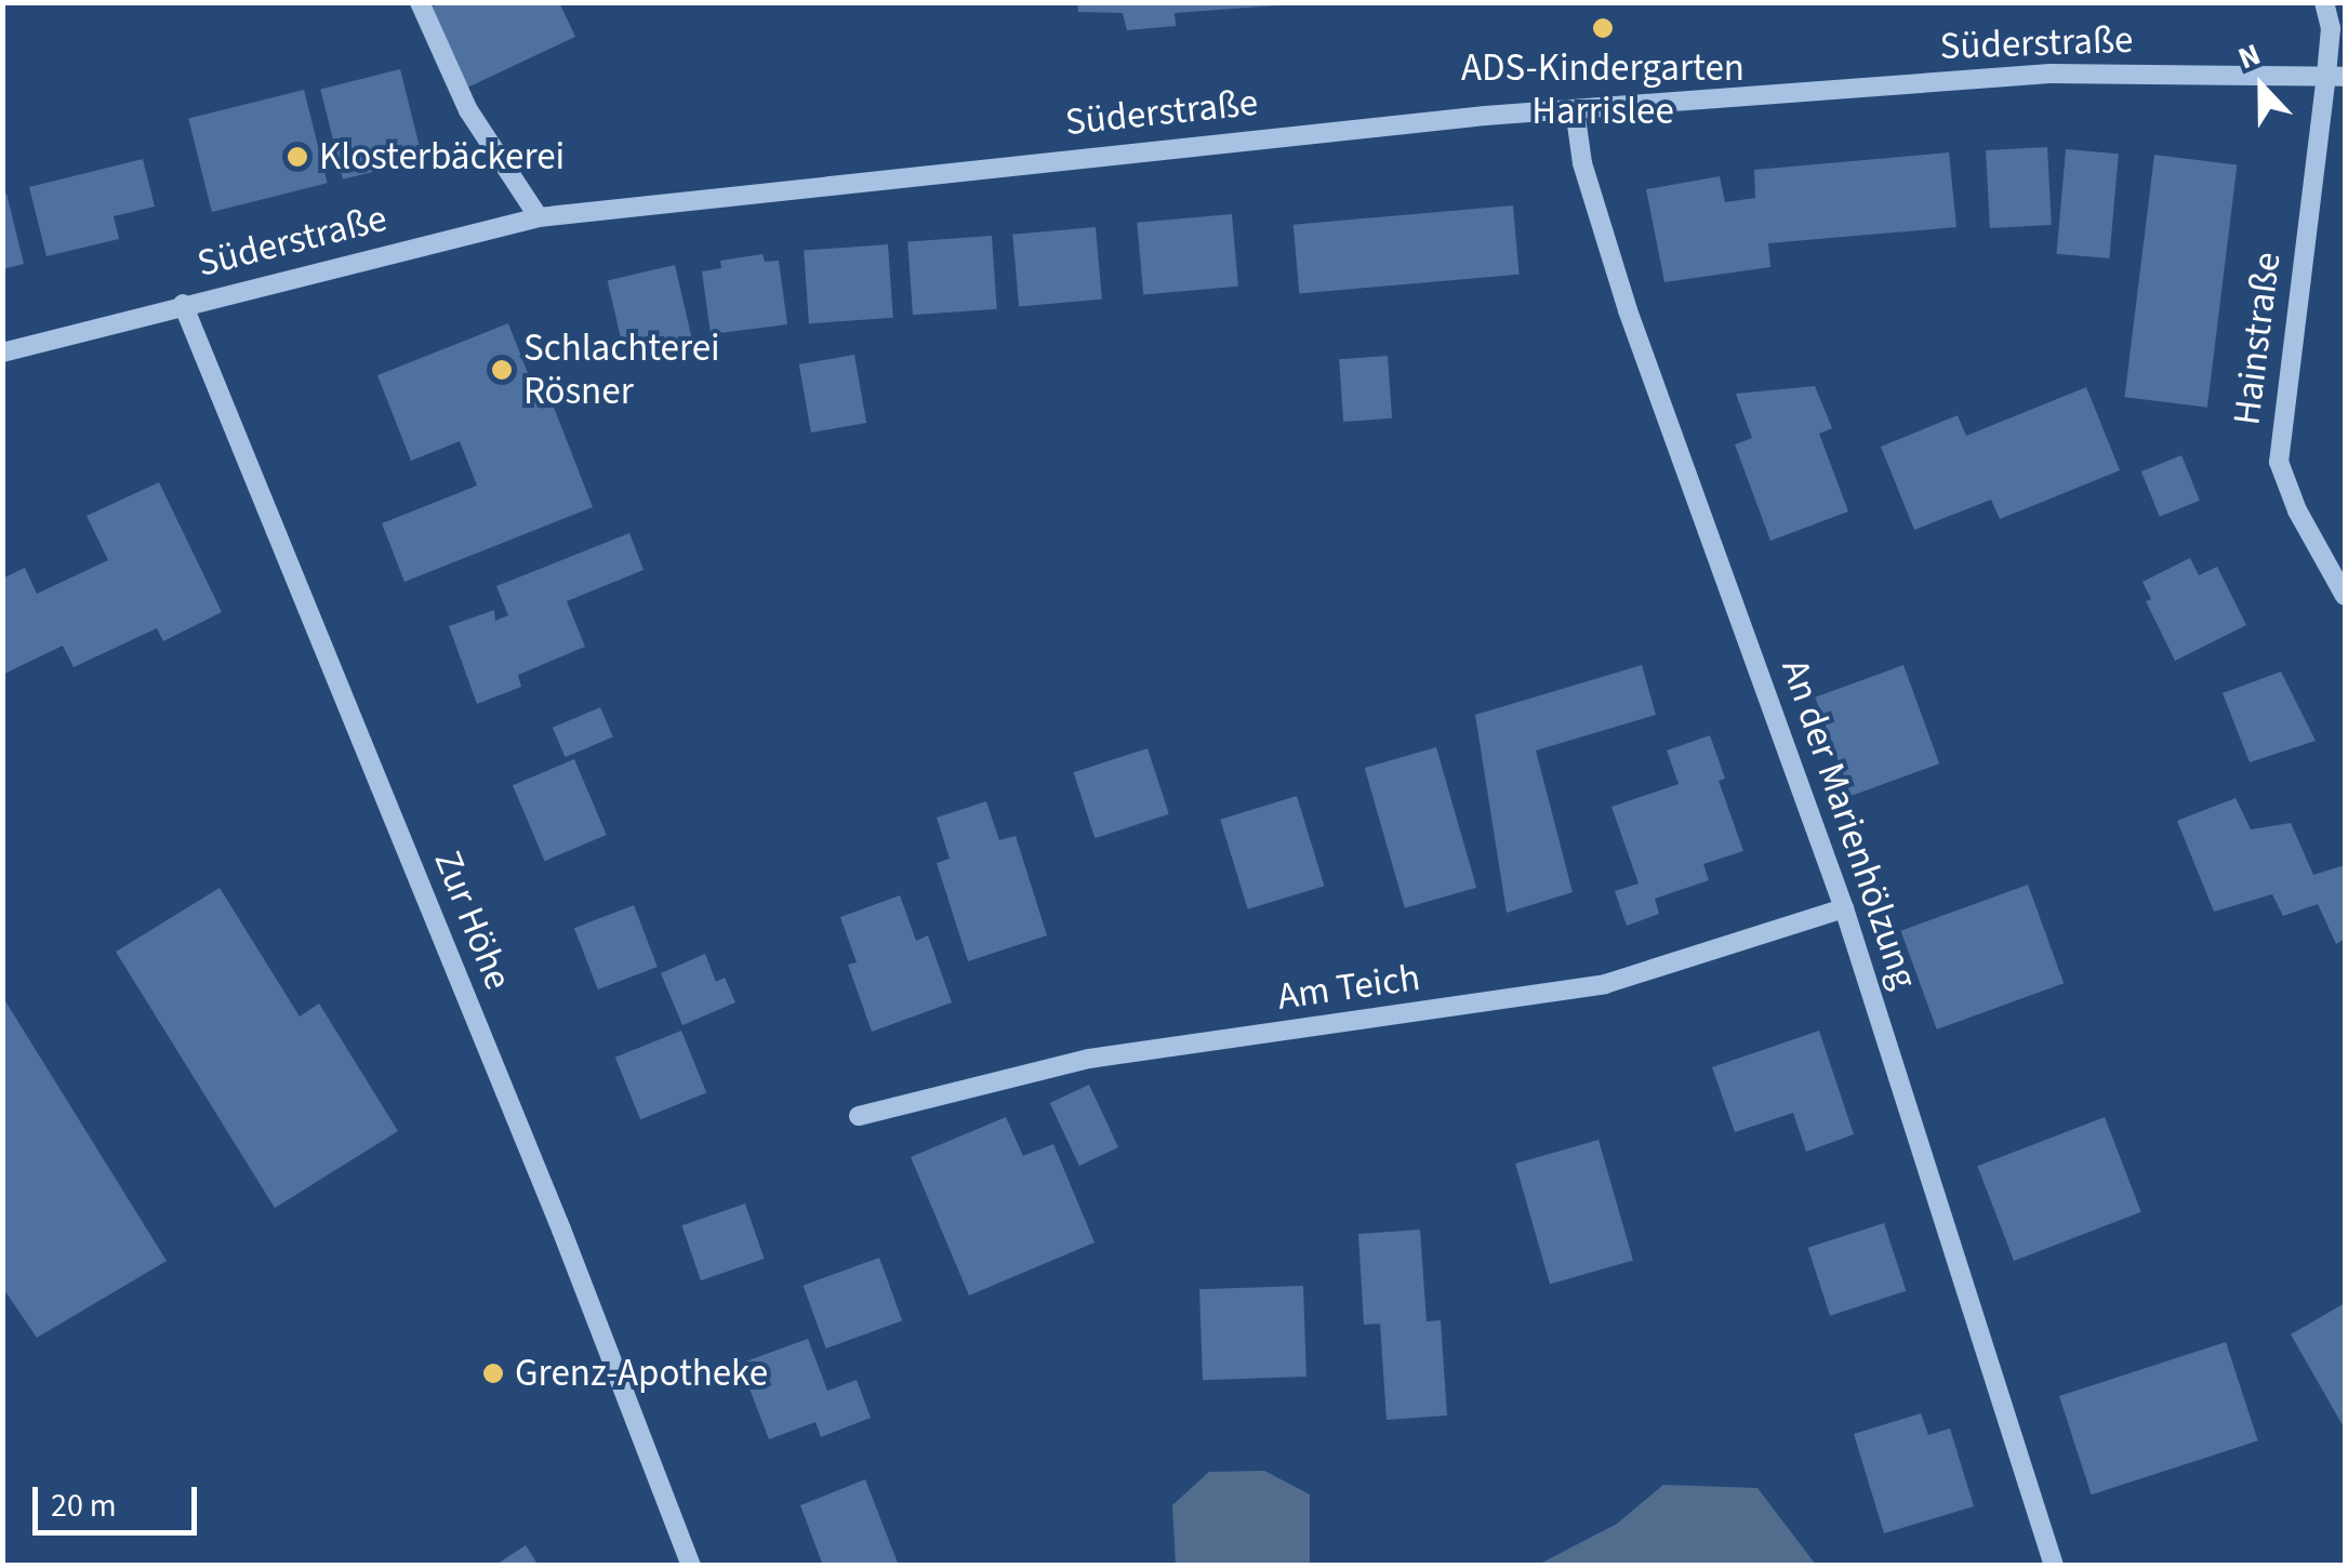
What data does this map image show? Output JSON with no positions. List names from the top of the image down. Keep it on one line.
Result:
{"streets":{"street":["Süderstraße","Hainstraße","An der Marienhölzung","Zur Höhe","Am Teich"]},"crossings":[["Süderstraße","Hainstraße"],["Süderstraße","An der Marienhölzung"],["Süderstraße","Zur Höhe"],["An der Marienhölzung","Am Teich"]],"places":["ADS-Kindergarten Harrislee","Klosterbäckerei","Schlachterei Rösner","Grenz-Apotheke"],"scale_bar":"20 m","north":"top"}
